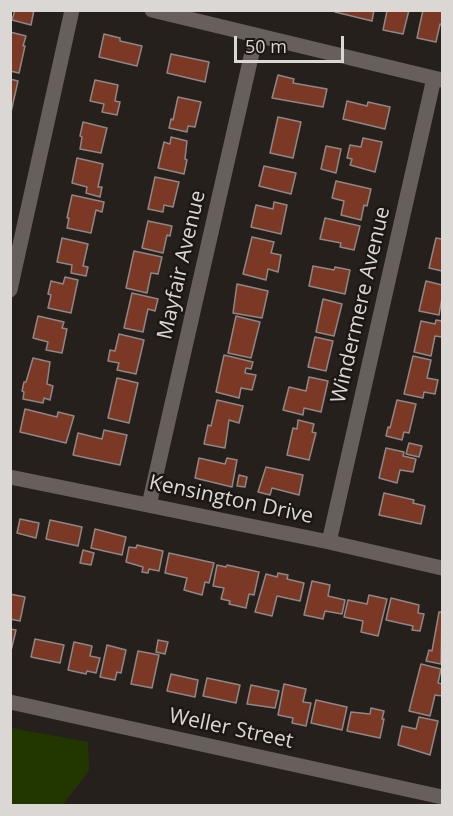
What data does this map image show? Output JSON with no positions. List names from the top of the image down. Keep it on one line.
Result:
{"streets":{"street":["Mayfair Avenue","Windermere Avenue","Kensington Drive","Weller Street"]},"crossings":[["Mayfair Avenue","Kensington Drive"],["Windermere Avenue","Kensington Drive"]],"scale_bar":"50 m"}
